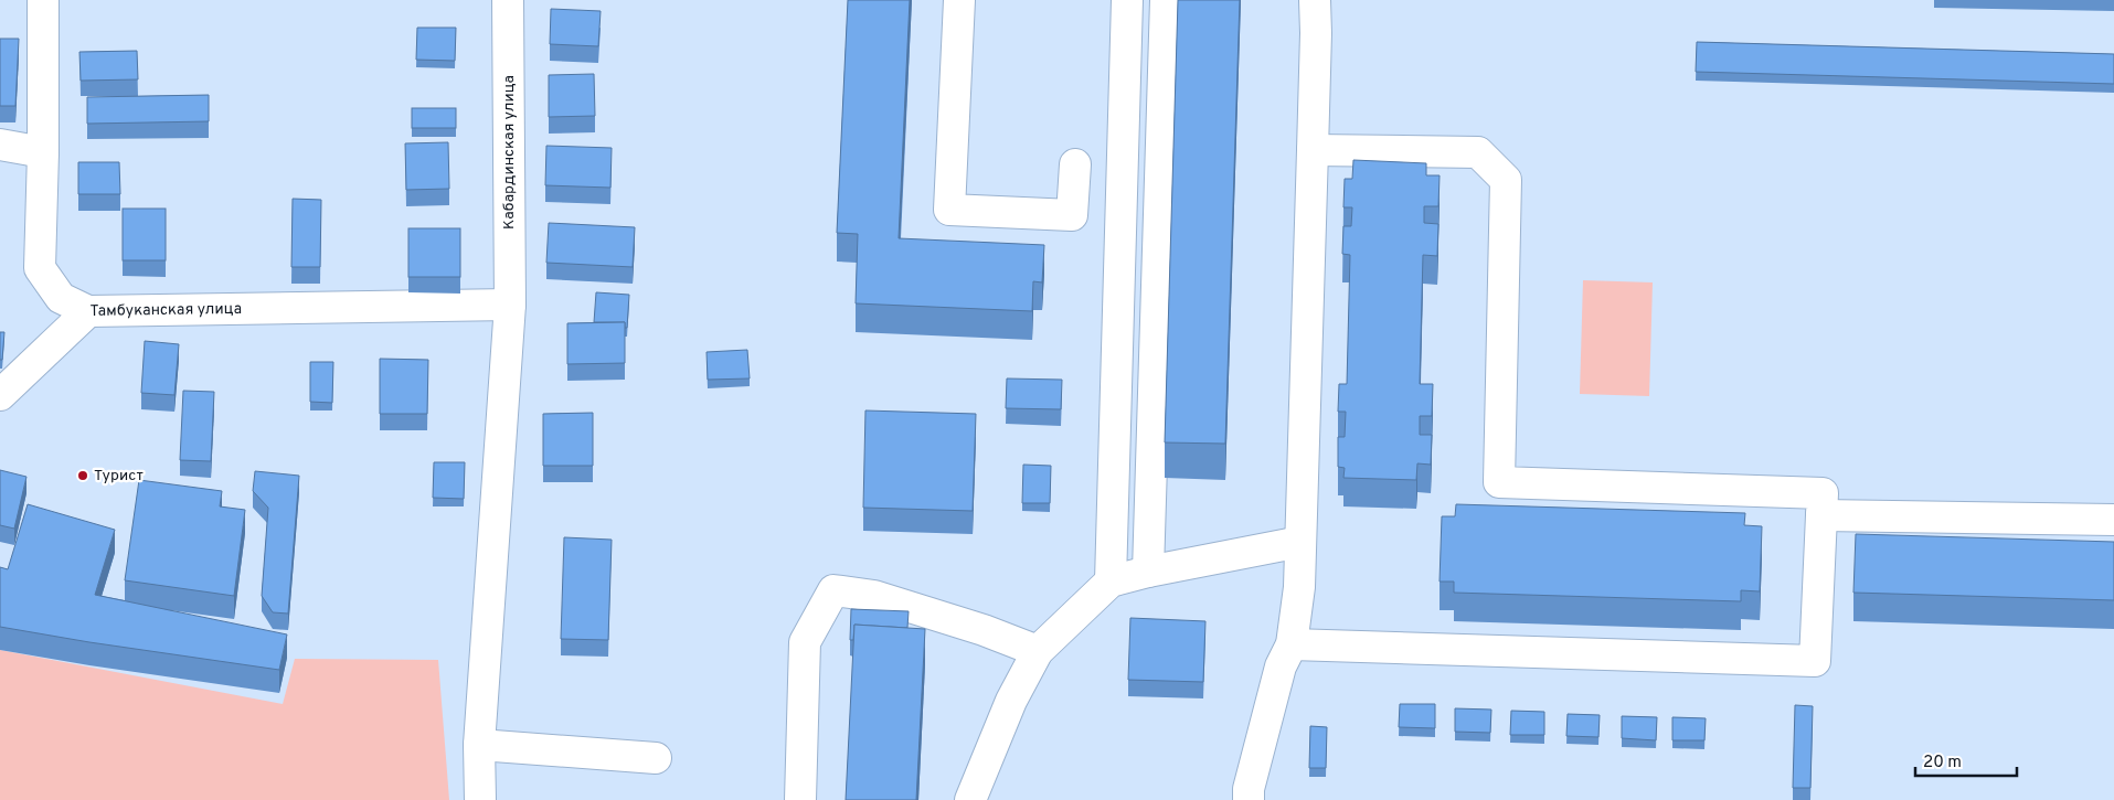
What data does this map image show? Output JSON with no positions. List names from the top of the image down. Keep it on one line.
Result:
{"streets":{"street":["Кабардинская улица","Тамбуканская улица"]},"crossings":[["Кабардинская улица","Тамбуканская улица"]],"places":["Турист"],"scale_bar":"20 m"}
